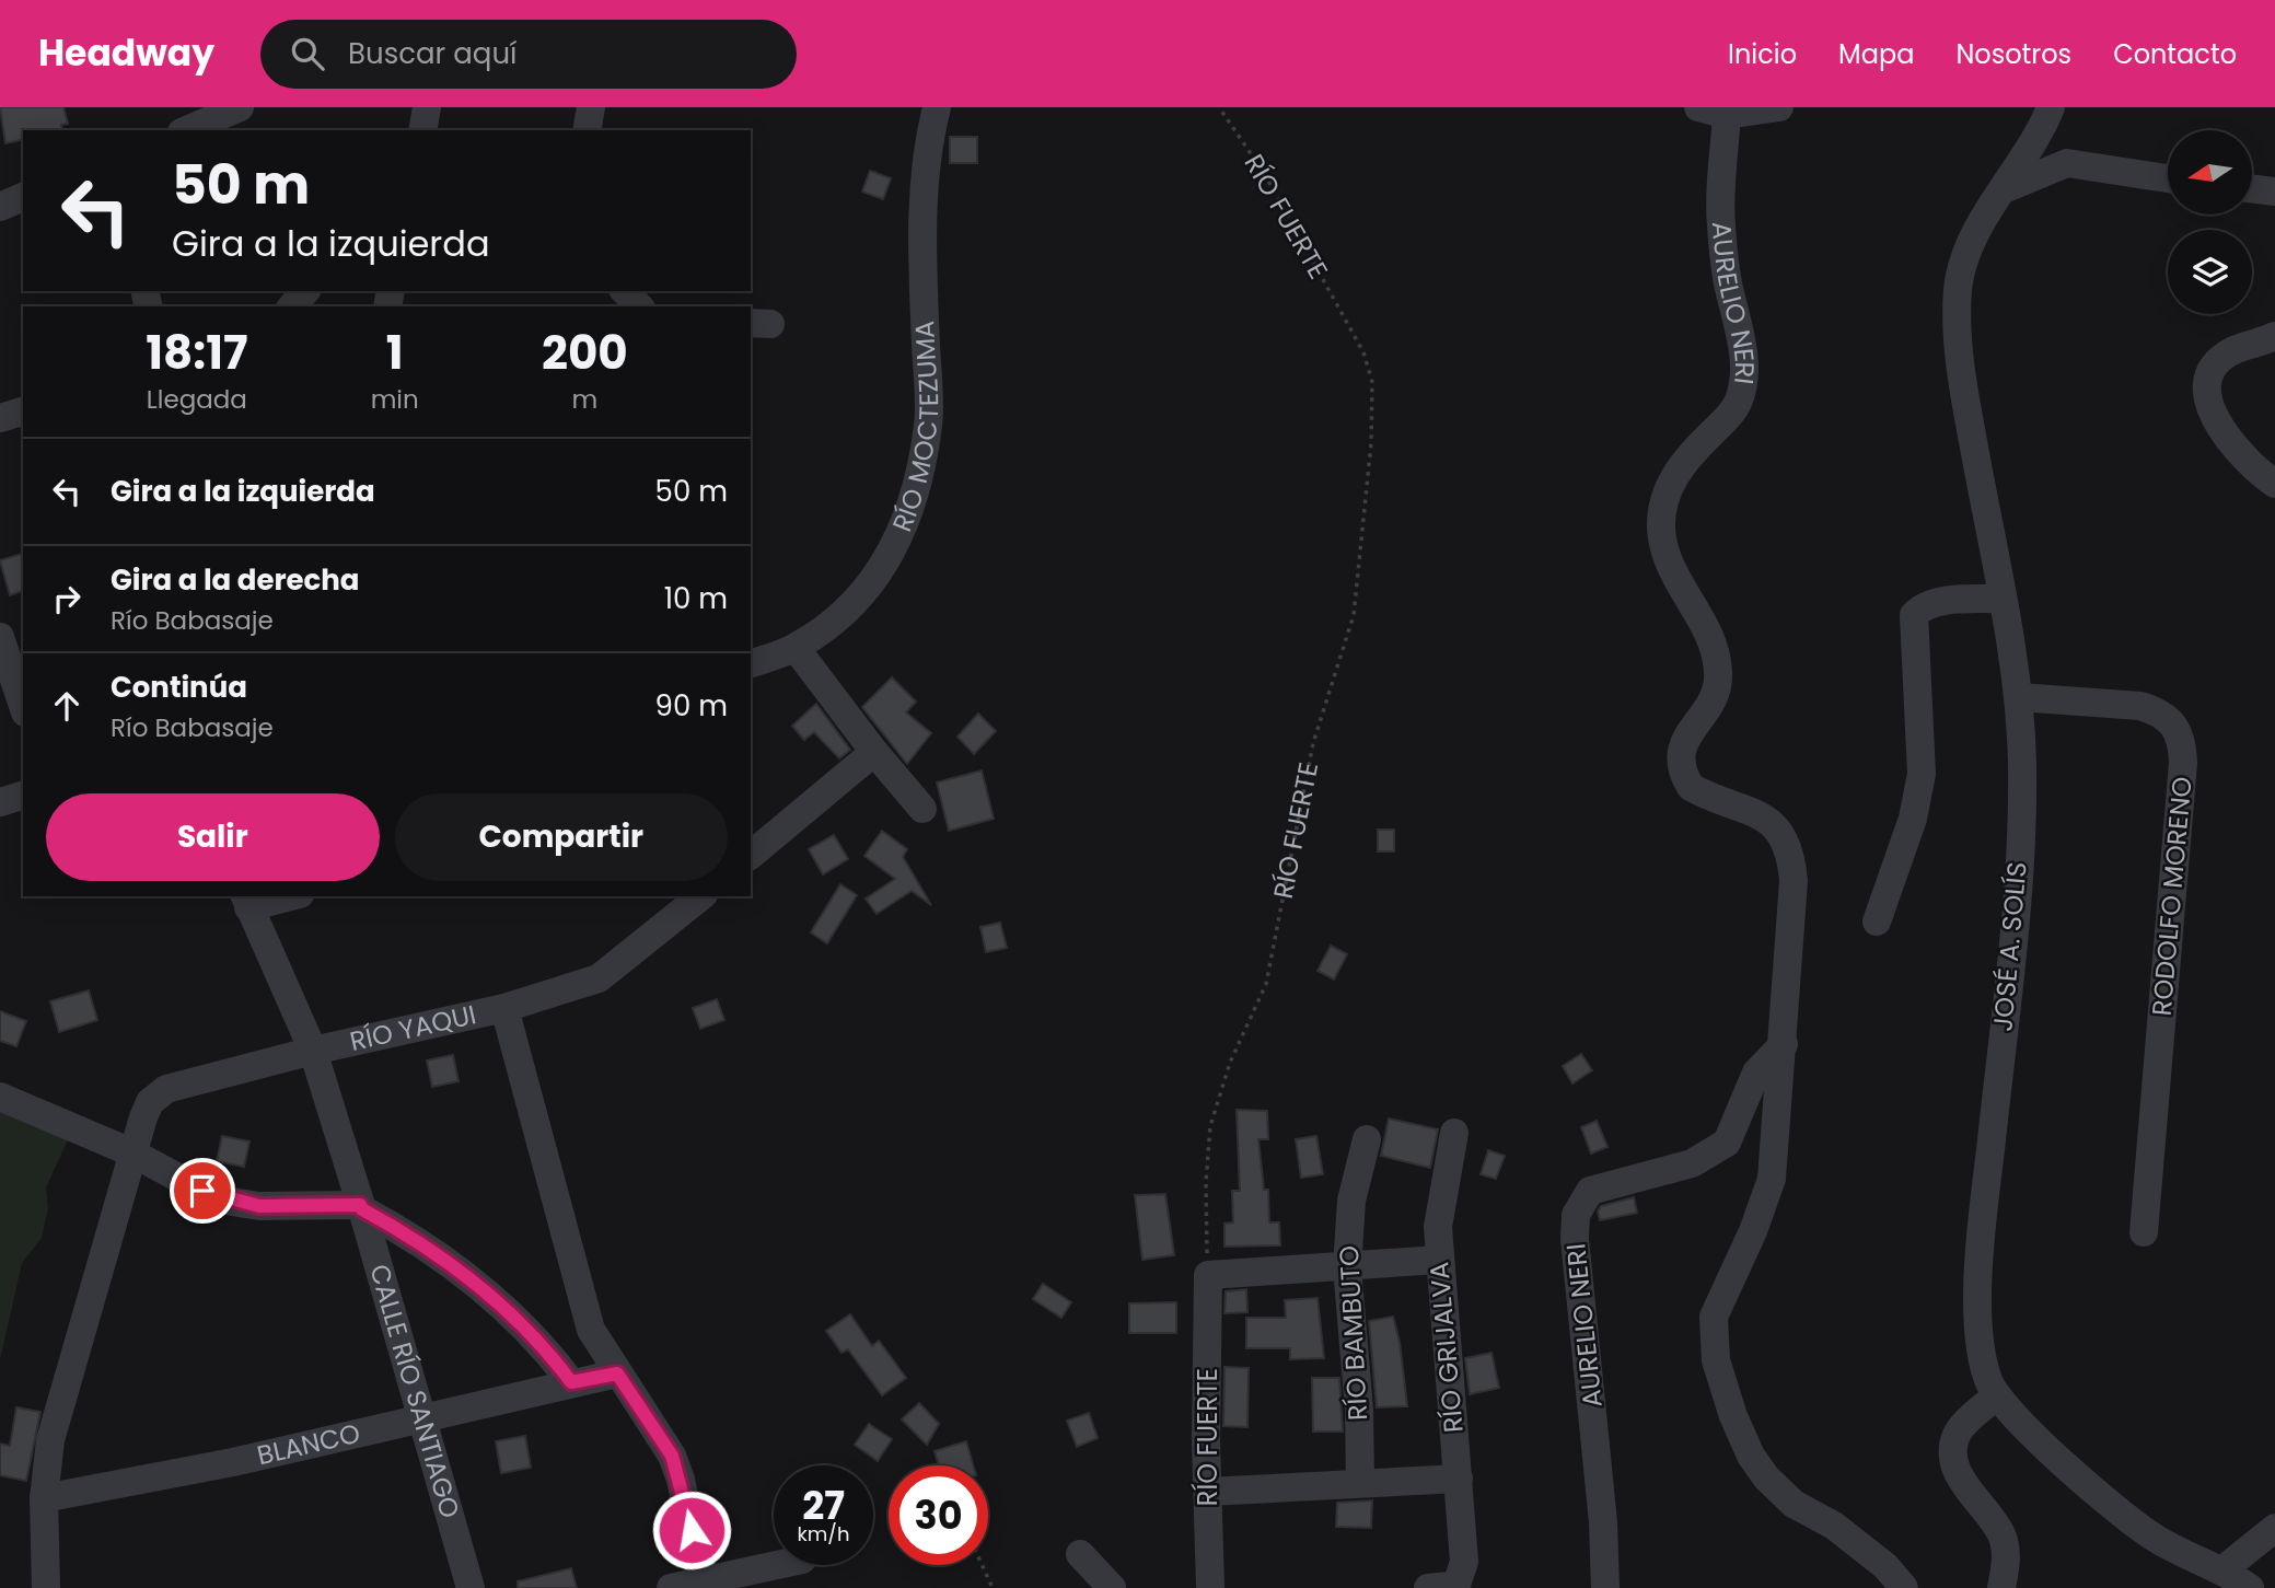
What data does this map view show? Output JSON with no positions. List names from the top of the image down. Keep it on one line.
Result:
{"streets":{"street":["RÍO FUERTE","AURELIO NERI","RÍO MOCTEZUMA","RODOLFO MORENO","JOSÉ A. SOLÍS","RÍO YAQUI","RÍO BAMBUTO","RÍO GRIJALVA","CALLE RÍO SANTIAGO","BLANCO"]},"crossings":[["RODOLFO MORENO","JOSÉ A. SOLÍS"],["RÍO YAQUI","CALLE RÍO SANTIAGO"],["RÍO YAQUI","BLANCO"],["CALLE RÍO SANTIAGO","BLANCO"]],"north":"left","page":{"header":"Headway","search":"Buscar aquí","nav":["Inicio","Mapa","Nosotros","Contacto"],"turn":["50 m","Gira a la izquierda"],"eta":["18:17","Llegada","1","min","200","m"],"list":[{"name":"Gira a la izquierda","value":"50 m"},{"name":"Gira a la derecha","note":"Río Babasaje","value":"10 m"},{"name":"Continúa","note":"Río Babasaje","value":"90 m"}],"buttons":["Salir","Compartir"],"speed":"27 km/h","limit":"30"}}
